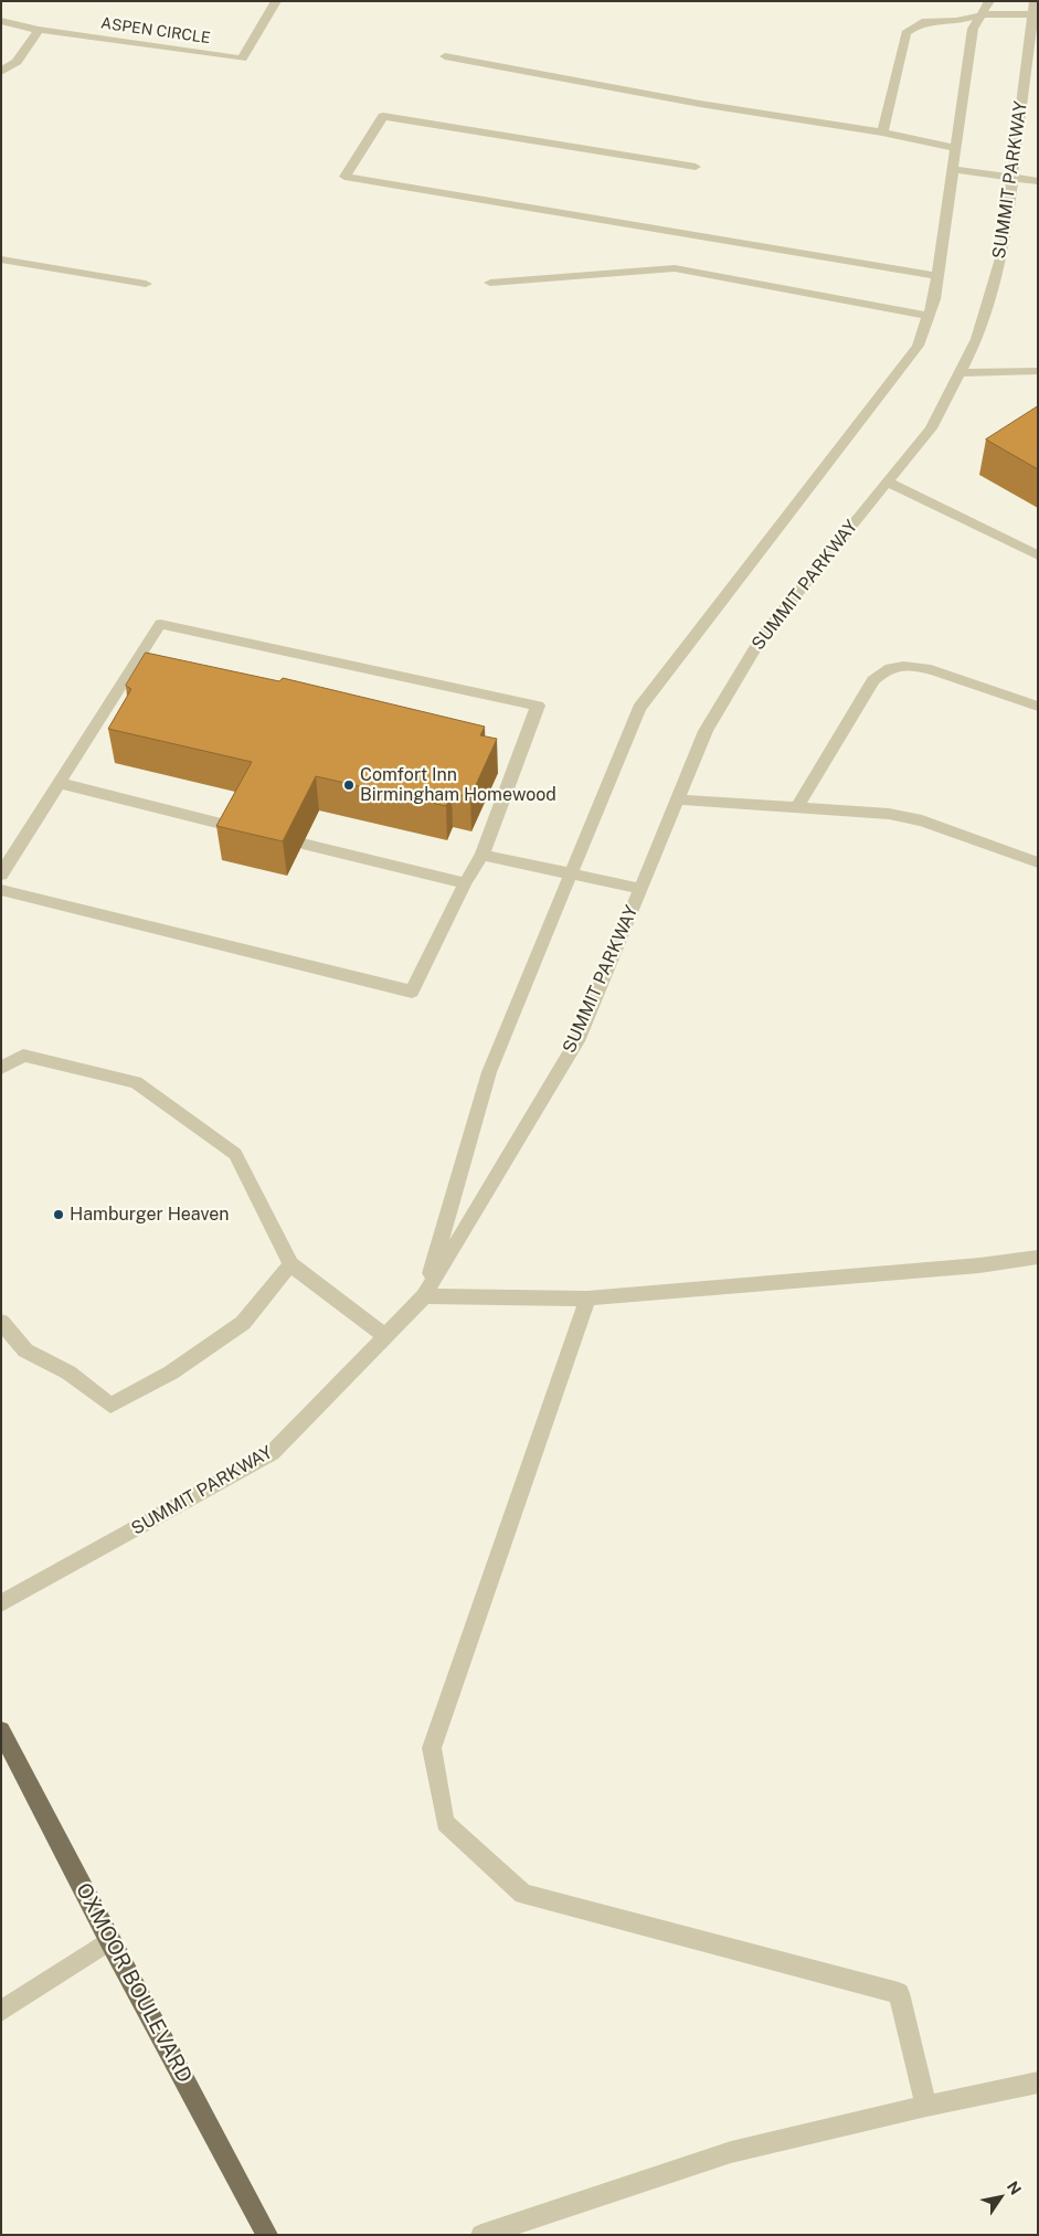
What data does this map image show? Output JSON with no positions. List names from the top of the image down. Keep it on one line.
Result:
{"streets":{"main road":["OXMOOR BOULEVARD"],"street":["ASPEN CIRCLE","SUMMIT PARKWAY"]},"places":["Comfort Inn Birmingham Homewood","Hamburger Heaven"],"north":"top right"}
